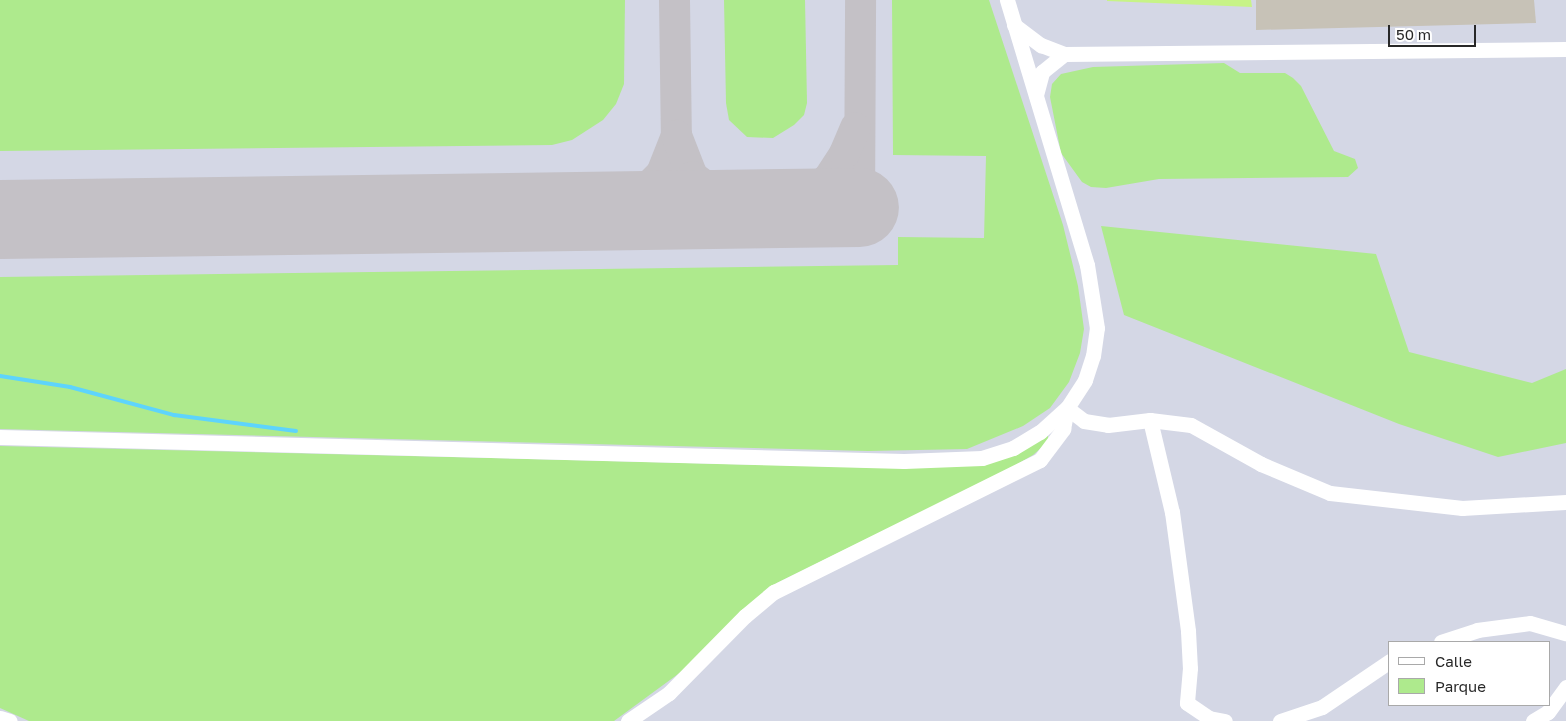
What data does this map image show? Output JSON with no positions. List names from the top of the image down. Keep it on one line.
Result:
{"legend":["Calle","Parque"],"scale_bar":"50 m"}
